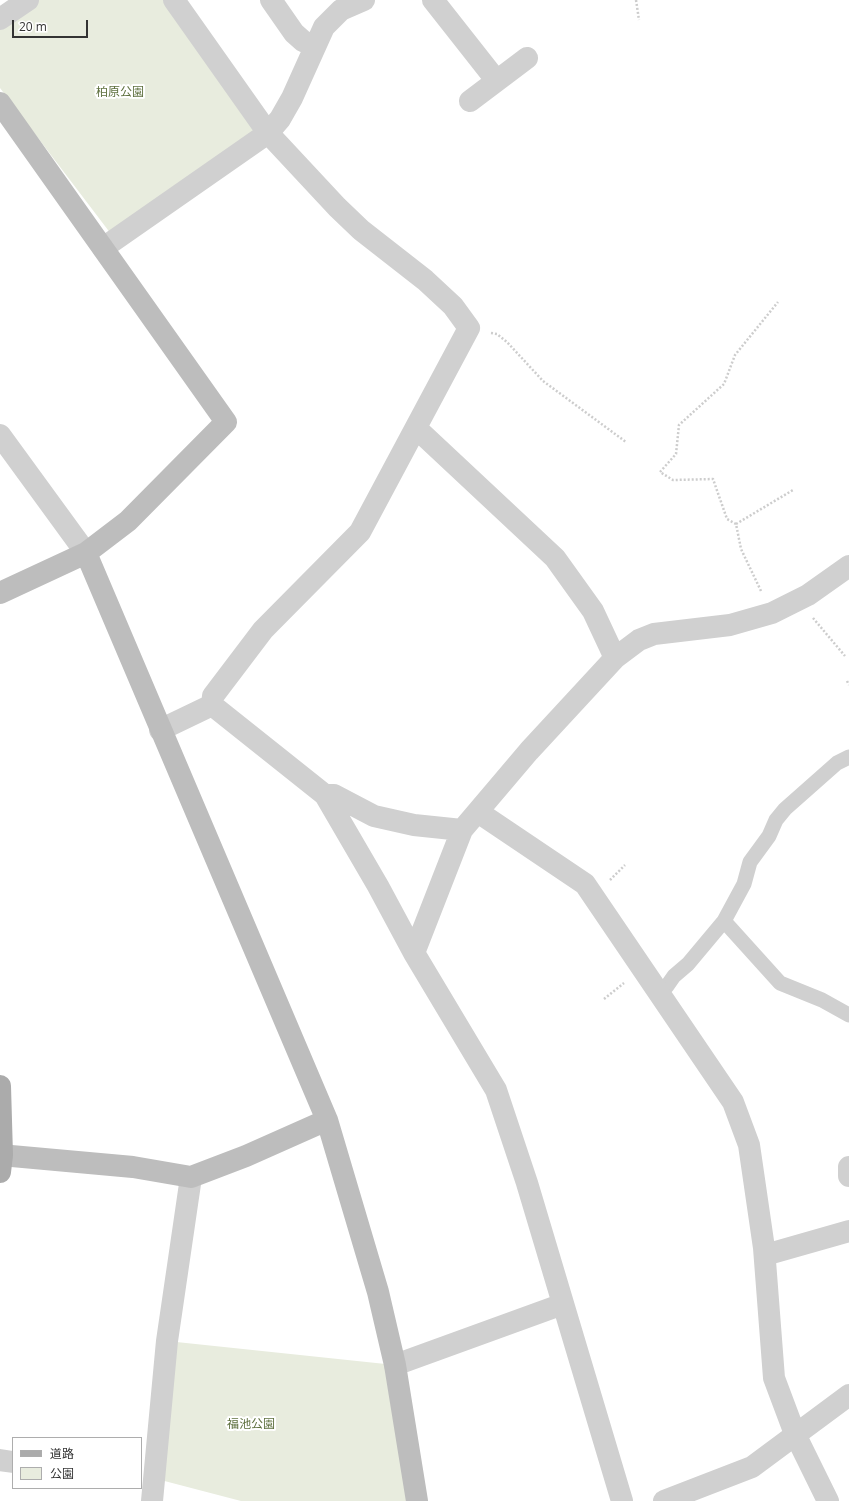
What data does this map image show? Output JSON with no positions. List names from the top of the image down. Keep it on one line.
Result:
{"parks":["柏原公園","福池公園"],"legend":["道路","公園"],"scale_bar":"20 m"}
